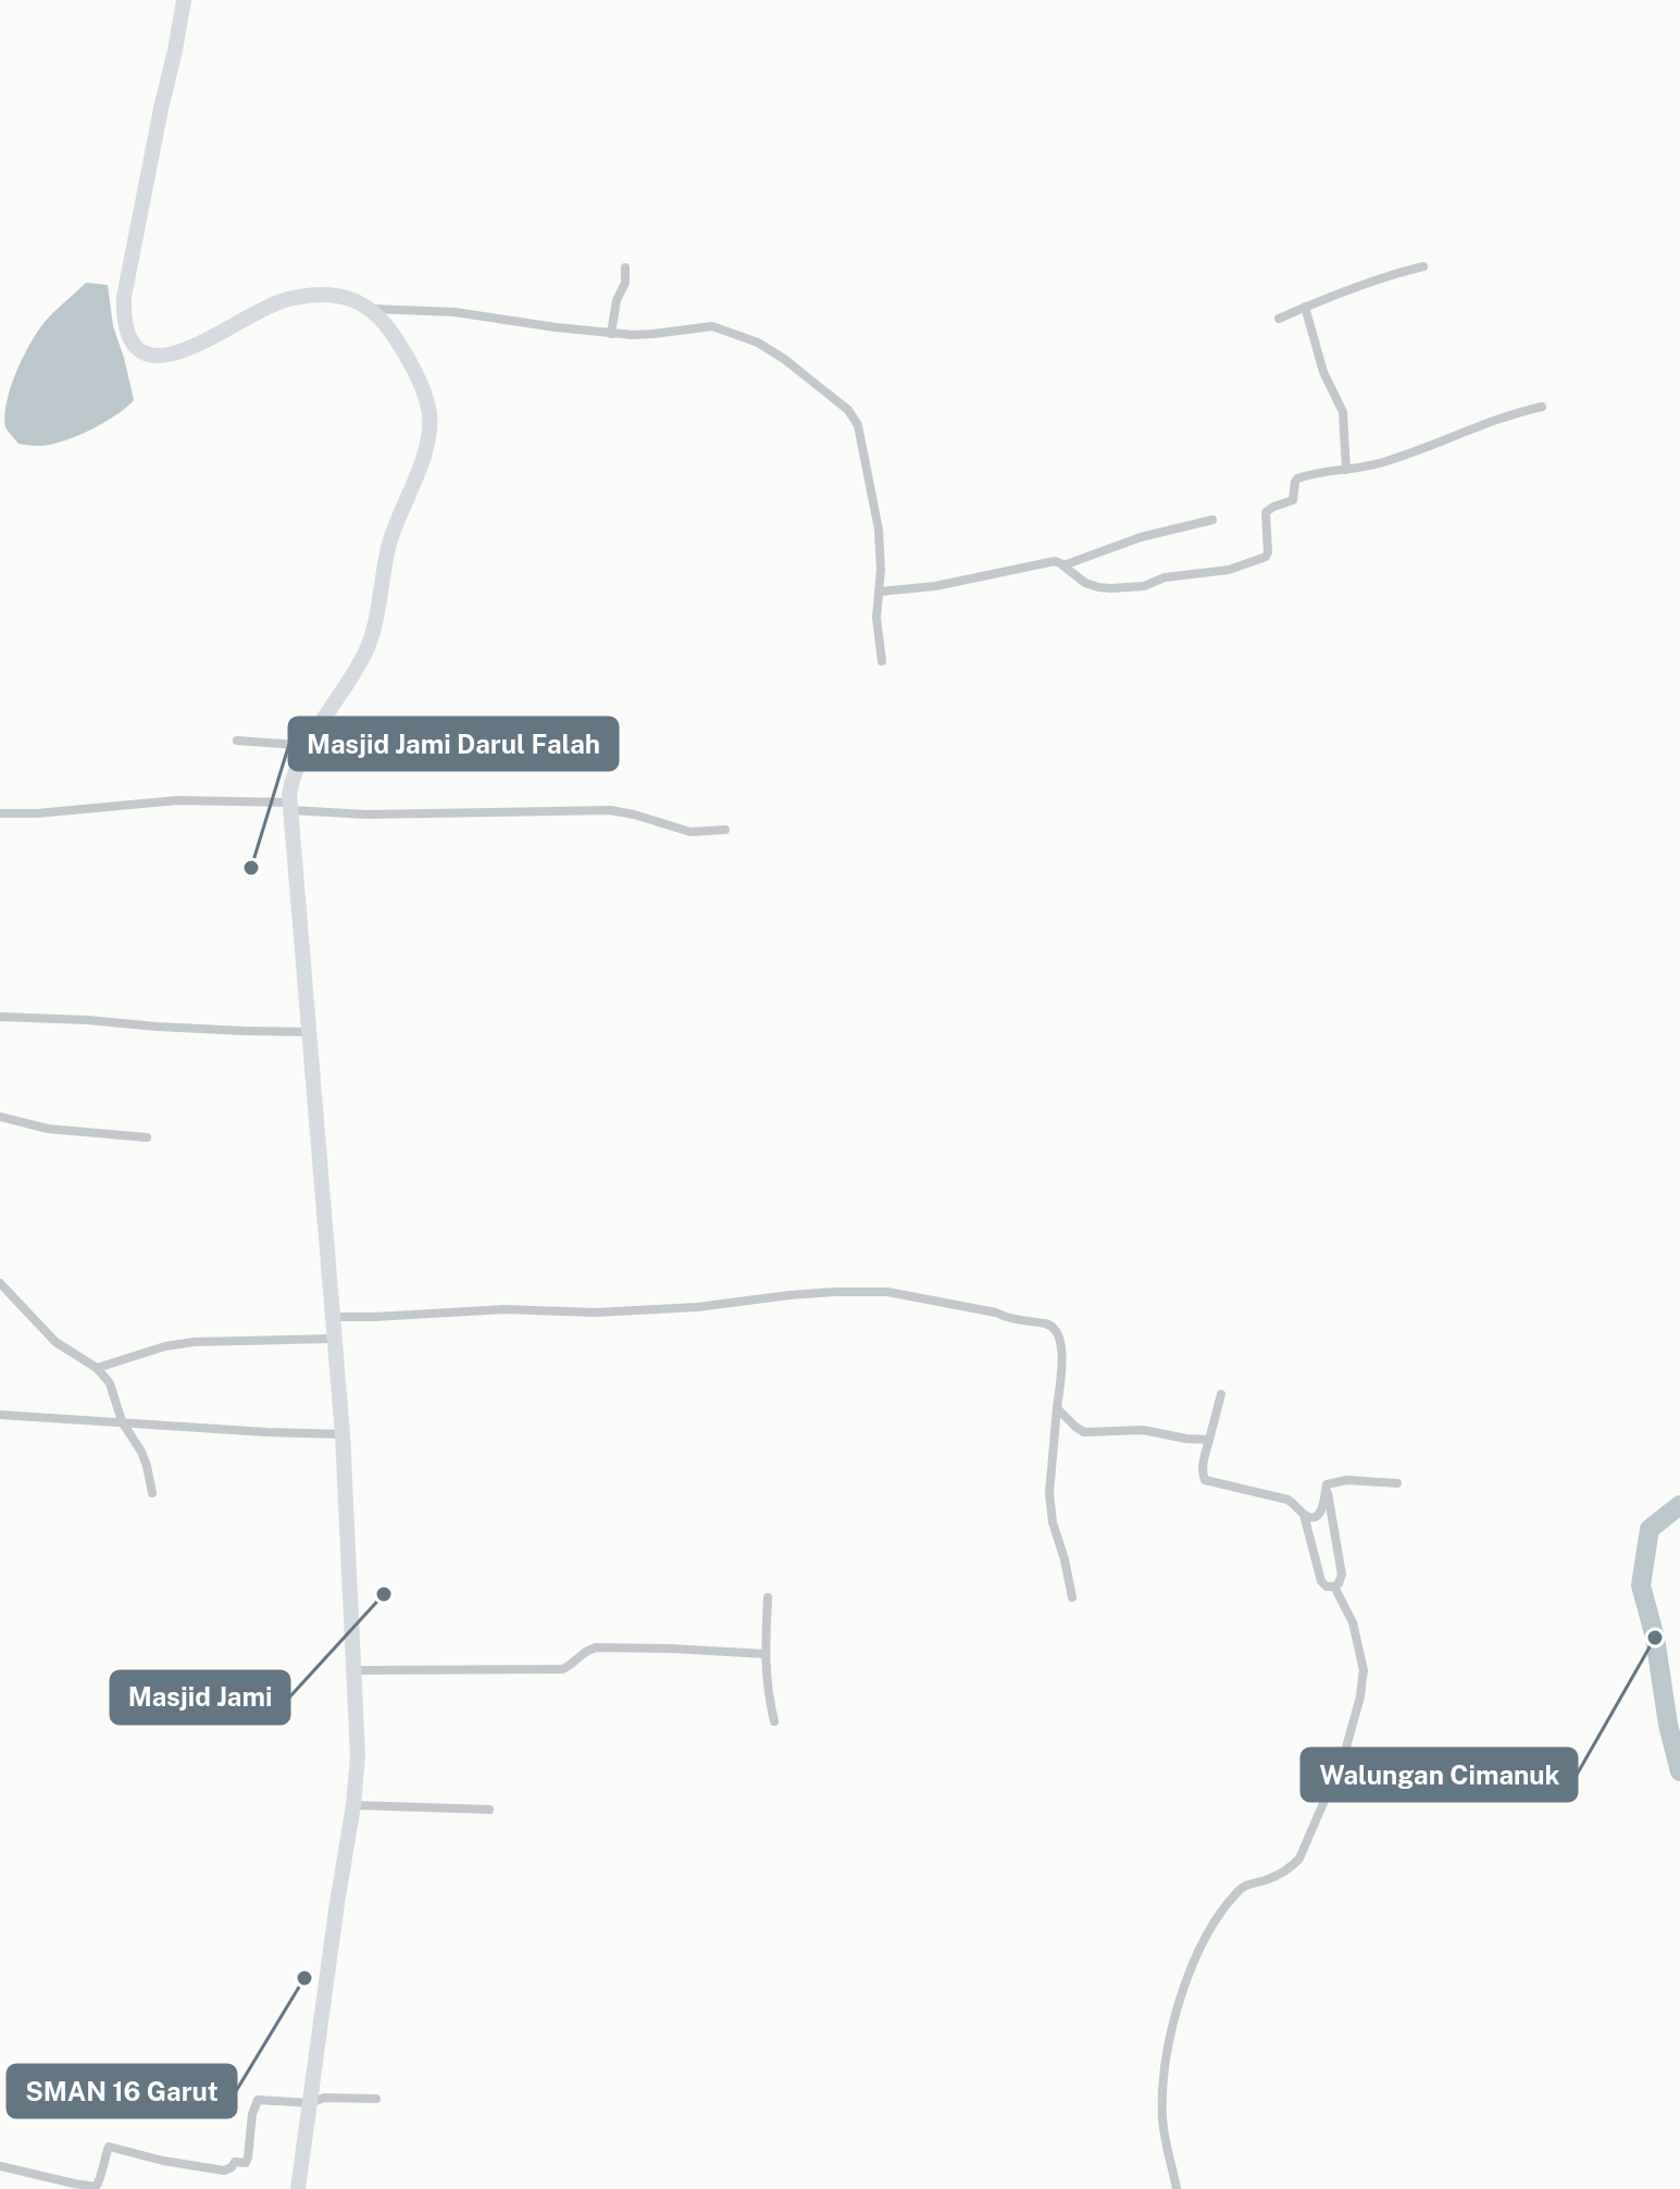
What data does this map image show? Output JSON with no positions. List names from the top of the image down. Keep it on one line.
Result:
{"places":["Masjid Jami Darul Falah","Masjid Jami","Walungan Cimanuk","SMAN 16 Garut"]}
